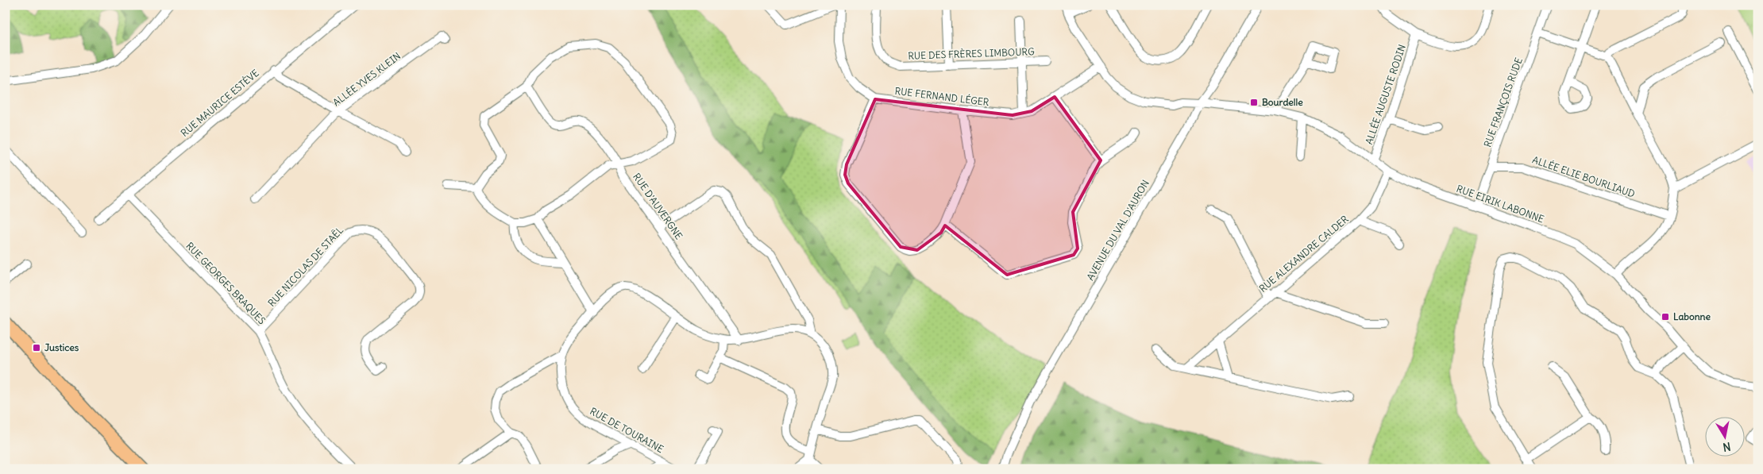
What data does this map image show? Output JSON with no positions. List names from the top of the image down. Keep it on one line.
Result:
{"streets":{"street":["RUE DES FRÈRES LIMBOURG","ALLÉE YVES KLEIN","ALLÉE AUGUSTE RODIN","RUE FERNAND LÉGER","RUE FRANÇOIS RUDE","RUE MAURICE ESTÈVE","ALLÉE ELIE BOURLIAUD","RUE EIRIK LABONNE","RUE D'AUVERGNE","AVENUE DU VAL D'AURON","RUE ALEXANDRE CALDER","RUE NICOLAS DE STAËL","RUE GEORGES BRAQUES","RUE DE TOURAINE"]},"crossings":[["ALLÉE AUGUSTE RODIN","RUE EIRIK LABONNE"],["RUE FERNAND LÉGER","RUE EIRIK LABONNE"],["RUE FRANÇOIS RUDE","ALLÉE ELIE BOURLIAUD"],["RUE FRANÇOIS RUDE","RUE EIRIK LABONNE"],["RUE MAURICE ESTÈVE","RUE GEORGES BRAQUES"],["RUE EIRIK LABONNE","AVENUE DU VAL D'AURON"],["RUE EIRIK LABONNE","RUE ALEXANDRE CALDER"],["RUE D'AUVERGNE","RUE DE TOURAINE"],["RUE NICOLAS DE STAËL","RUE GEORGES BRAQUES"]],"places":{"transit":["Bourdelle","Labonne","Justices"]},"north":"bottom"}
